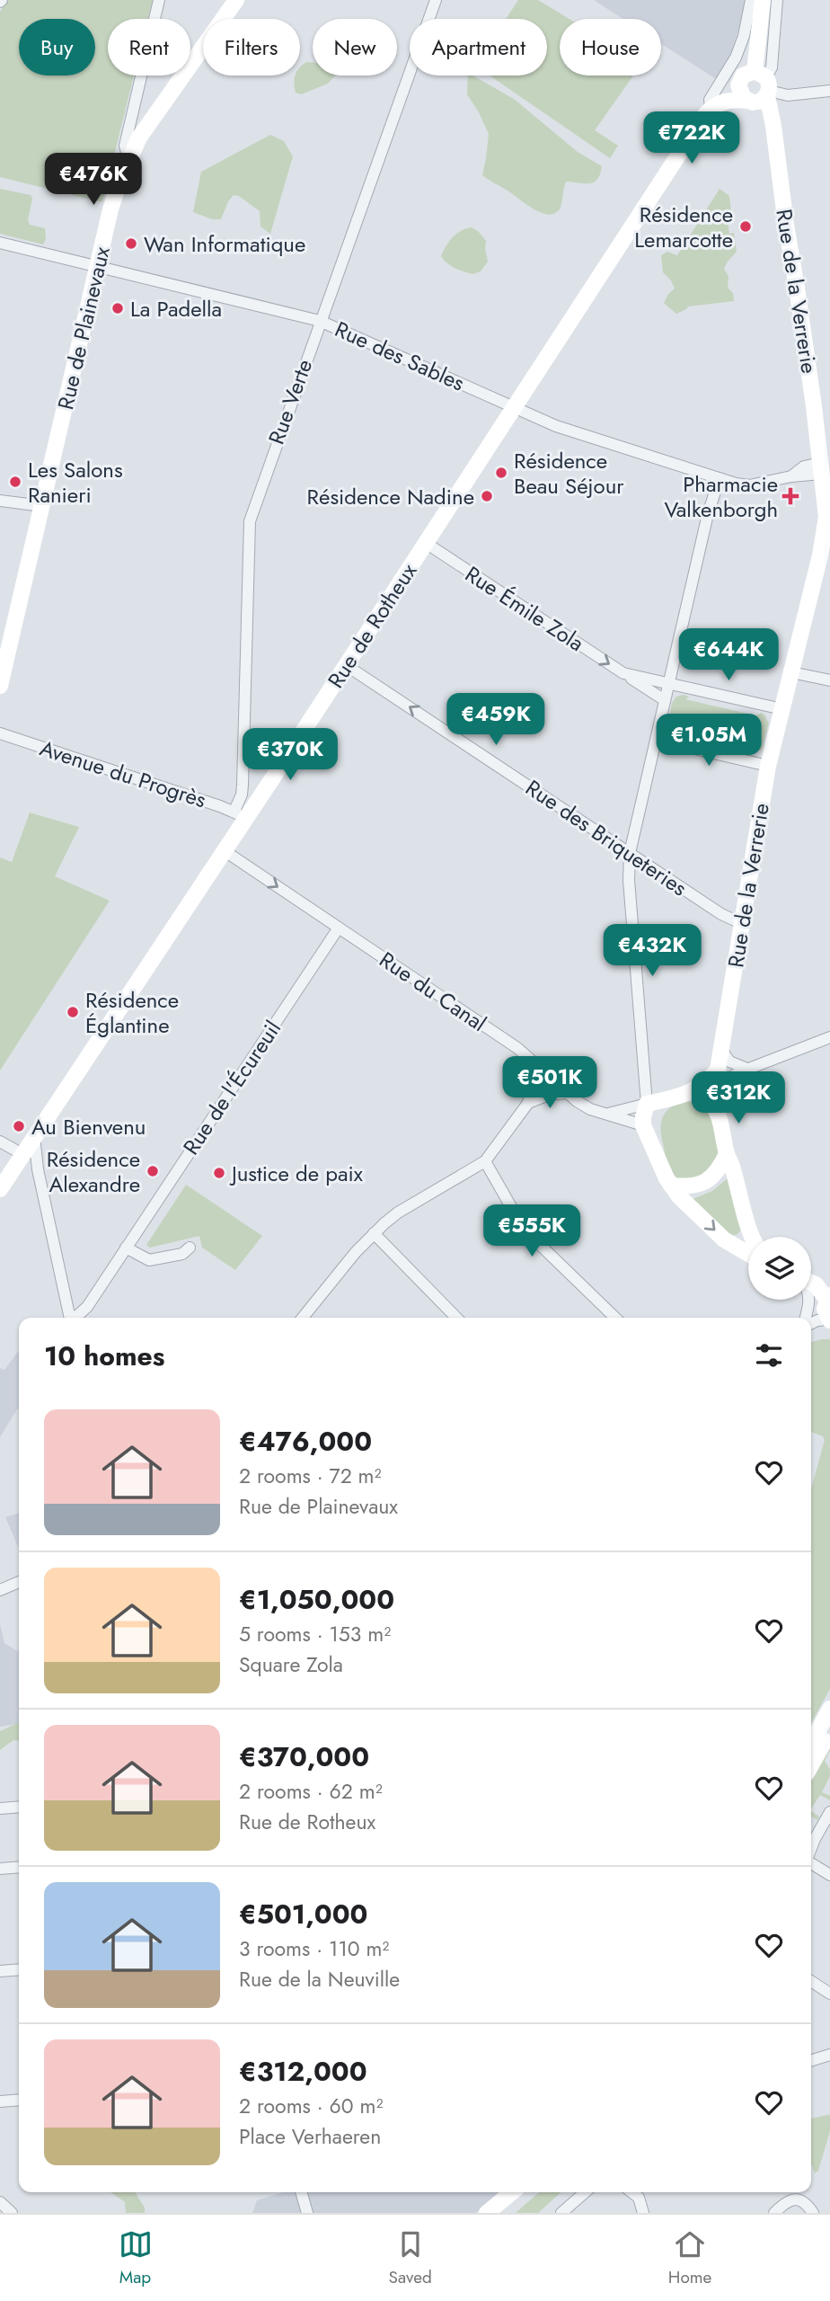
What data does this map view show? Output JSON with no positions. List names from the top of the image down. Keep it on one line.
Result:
{"streets":{"street":["Rue de la Verrerie","Rue de Plainevaux","Rue des Sables","Rue Verte","Rue Émile Zola","Rue de Rotheux","Avenue du Progrès","Rue des Briqueteries","Rue du Canal","Rue de l'Écureuil"]},"crossings":[["Rue de la Verrerie","Rue des Sables"],["Rue de la Verrerie","Rue Émile Zola"],["Rue de la Verrerie","Rue des Briqueteries"],["Rue de la Verrerie","Rue du Canal"],["Rue de Plainevaux","Rue des Sables"],["Rue des Sables","Rue Verte"],["Rue des Sables","Rue de Rotheux"],["Rue Verte","Rue de Rotheux"],["Rue Verte","Avenue du Progrès"],["Rue Émile Zola","Rue de Rotheux"],["Rue de Rotheux","Avenue du Progrès"],["Rue de Rotheux","Rue des Briqueteries"],["Rue de Rotheux","Rue du Canal"],["Rue du Canal","Rue de l'Écureuil"]],"one_way":["Rue Émile Zola","Rue des Briqueteries"],"places":{"other":["Résidence Lemarcotte","Wan Informatique","La Padella","Résidence Beau Séjour","Les Salons Ranieri","Résidence Nadine","Résidence Églantine","Au Bienvenu","Résidence Alexandre","Justice de paix"],"health":["Pharmacie Valkenborgh"]},"page":{"chip":["Buy","Rent","Filters","New","Apartment","House"],"price":["€722K","€476K","€644K","€459K","€1.05M","€370K","€432K","€501K","€312K","€555K"],"heading":"10 homes","list":[{"name":"€476,000","note":"2 rooms · 72 m² · Rue de Plainevaux"},{"name":"€1,050,000","note":"5 rooms · 153 m² · Square Zola"},{"name":"€370,000","note":"2 rooms · 62 m² · Rue de Rotheux"},{"name":"€501,000","note":"3 rooms · 110 m² · Rue de la Neuville"},{"name":"€312,000","note":"2 rooms · 60 m² · Place Verhaeren"}],"tabs":["Map","Saved","Home"]}}
